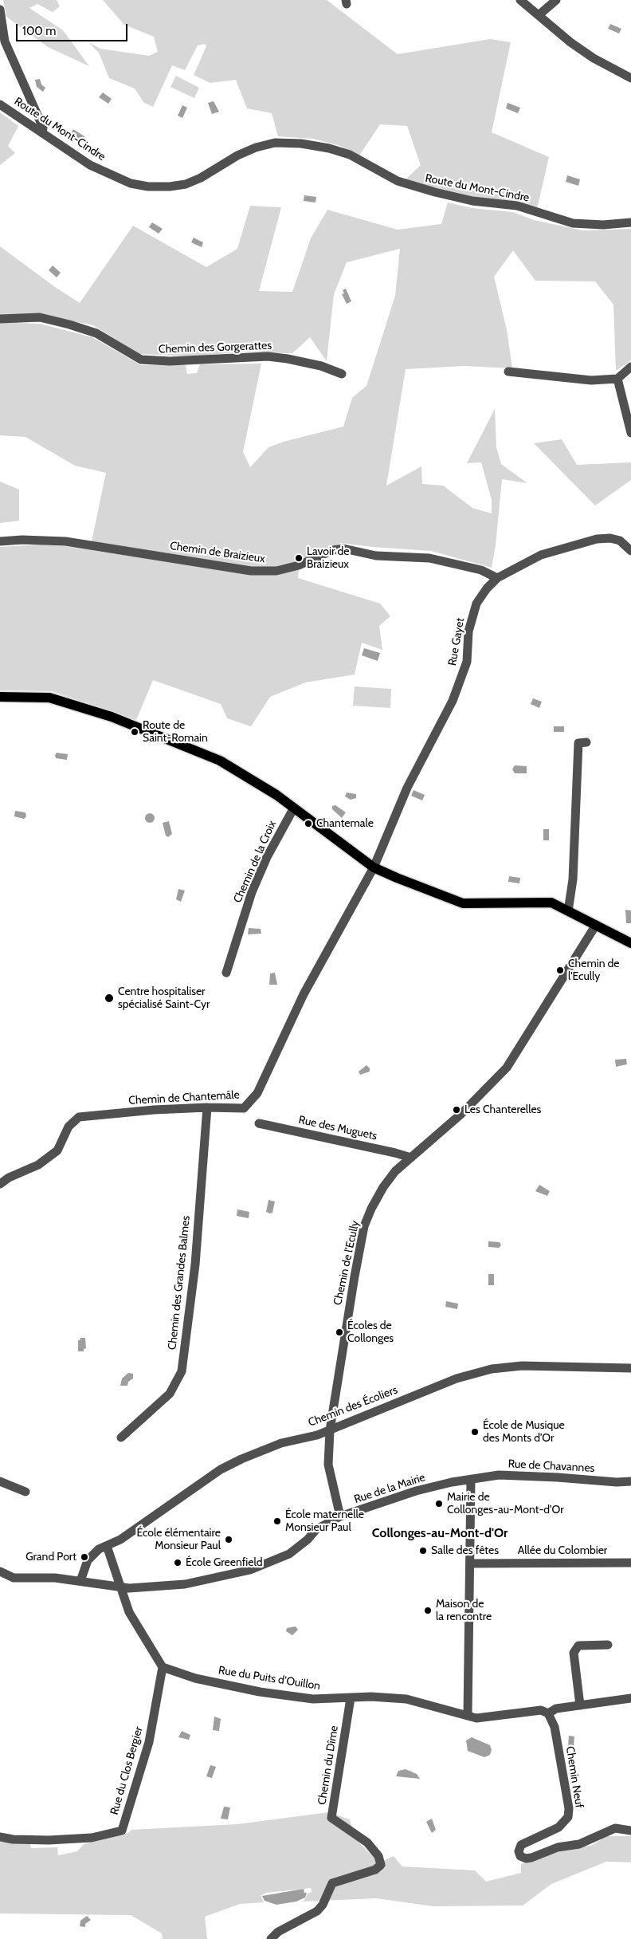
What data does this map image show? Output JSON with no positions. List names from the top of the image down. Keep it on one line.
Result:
{"streets":{"street":["Route du Mont-Cindre","Chemin des Gorgerattes","Chemin de Braizieux","Rue Gayet","Chemin de la Croix","Chemin de Chantemâle","Rue des Muguets","Chemin de l'Ecully","Chemin des Grandes Balmes","Chemin des Écoliers","Rue de Chavannes","Rue de la Mairie","Allée du Colombier","Rue du Puits d'Ouillon","Chemin du Dîme","Rue du Clos Bergier","Chemin Neuf"]},"crossings":[["Chemin de Braizieux","Rue Gayet"],["Rue Gayet","Chemin de Chantemâle"],["Chemin de Chantemâle","Chemin des Grandes Balmes"],["Rue des Muguets","Chemin de l'Ecully"],["Chemin de l'Ecully","Chemin des Écoliers"],["Chemin de l'Ecully","Rue de la Mairie"],["Chemin des Écoliers","Rue de la Mairie"],["Rue de Chavannes","Rue de la Mairie"],["Rue du Puits d'Ouillon","Chemin du Dîme"],["Rue du Puits d'Ouillon","Rue du Clos Bergier"]],"districts":["Collonges-au-Mont-d'Or"],"places":["Lavoir de Braizieux","Route de Saint-Romain","Chantemale","Chemin de l'Ecully","Centre hospitaliser spécialisé Saint-Cyr","Les Chanterelles","Écoles de Collonges","École de Musique des Monts d’Or","Mairie de Collonges-au-Mont-d'Or","École maternelle Monsieur Paul","École élémentaire Monsieur Paul","Salle des fêtes","Grand Port","École Greenfield","Maison de la rencontre"],"scale_bar":"100 m"}
